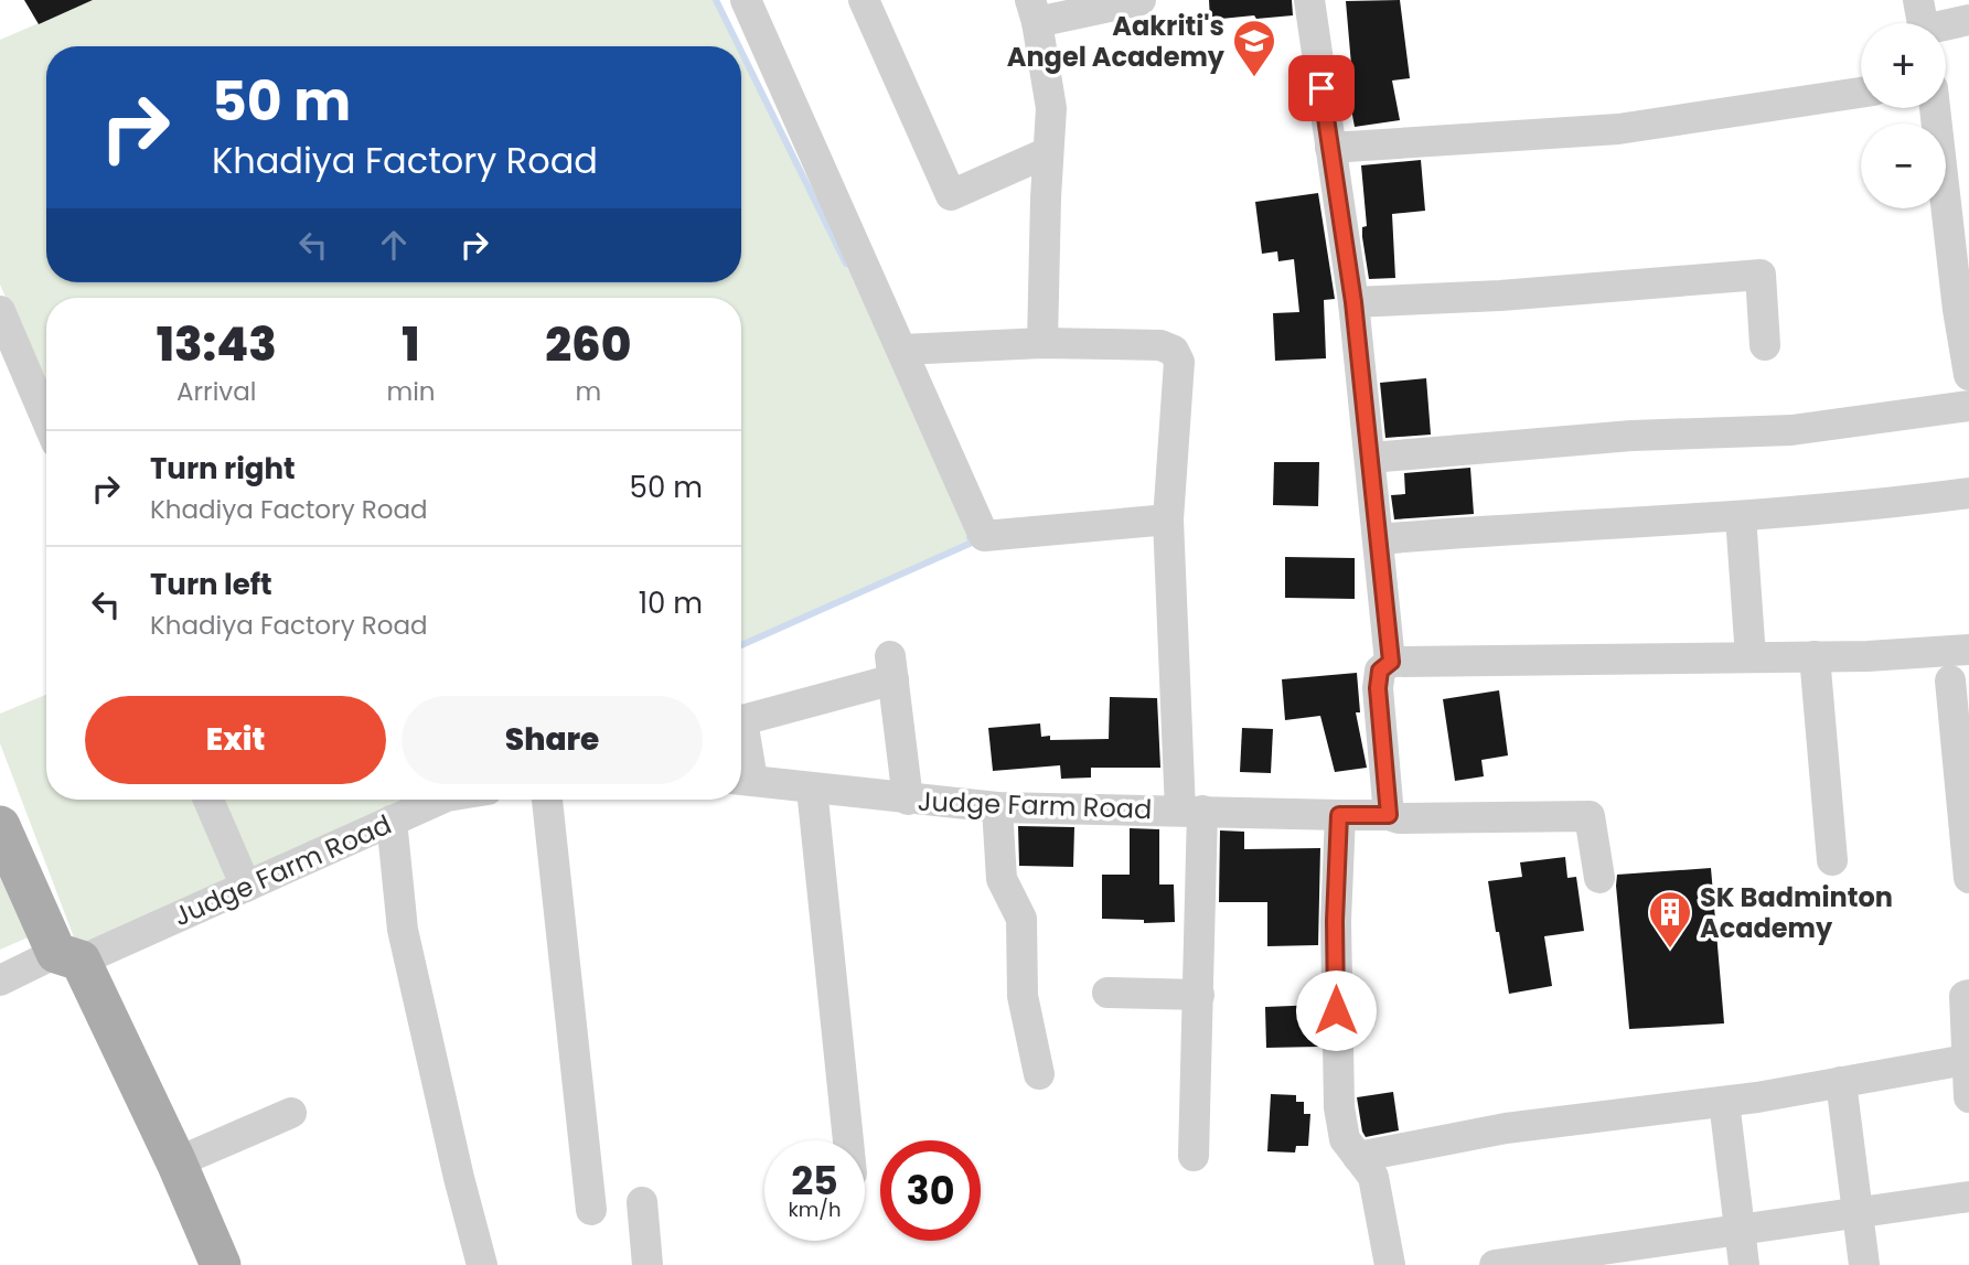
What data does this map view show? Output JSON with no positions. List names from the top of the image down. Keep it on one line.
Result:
{"streets":{"street":["Judge Farm Road"]},"places":{"school or university":["Aakriti's Angel Academy"],"building":["SK Badminton Academy"]},"page":{"map_buttons":["+","−"],"turn":["50 m","Khadiya Factory Road"],"eta":["13:43","Arrival","1","min","260","m"],"list":[{"name":"Turn right","note":"Khadiya Factory Road","value":"50 m"},{"name":"Turn left","note":"Khadiya Factory Road","value":"10 m"}],"buttons":["Exit","Share"],"speed":"25 km/h","limit":"30"}}
